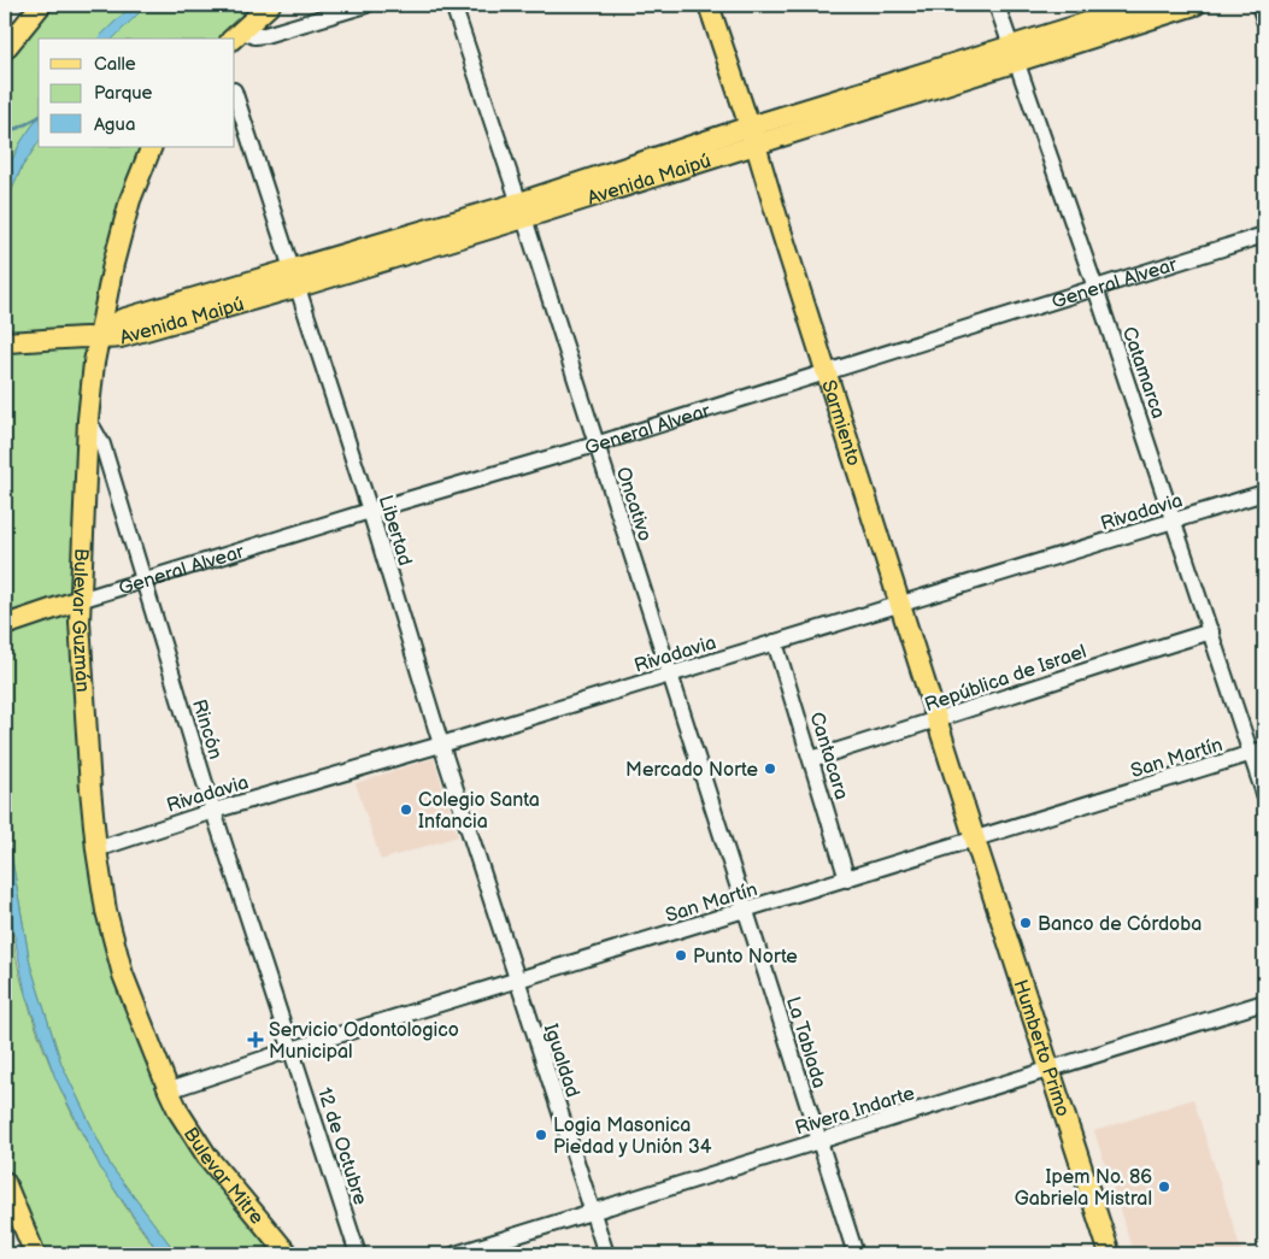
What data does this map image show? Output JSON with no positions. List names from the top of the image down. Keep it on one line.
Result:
{"streets":{"main road":["Avenida Maipú","General Alvear","Sarmiento","Bulevar Guzmán","Humberto Primo","Bulevar Mitre"],"street":["Catamarca","Oncativo","Rivadavia","Libertad","República de Israel","Rincón","Cantacara","San Martín","La Tablada","Igualdad","Rivera Indarte","12 de Octubre"]},"crossings":[["Avenida Maipú","Catamarca"],["Avenida Maipú","Sarmiento"],["Avenida Maipú","Oncativo"],["Avenida Maipú","Libertad"],["Avenida Maipú","Bulevar Guzmán"],["General Alvear","Catamarca"],["General Alvear","Sarmiento"],["General Alvear","Oncativo"],["General Alvear","Libertad"],["General Alvear","Bulevar Guzmán"],["General Alvear","Rincón"],["Catamarca","Rivadavia"],["Catamarca","República de Israel"],["Catamarca","San Martín"],["Sarmiento","Rivadavia"],["Sarmiento","República de Israel"],["Sarmiento","San Martín"],["Sarmiento","Humberto Primo"],["Oncativo","Rivadavia"],["Oncativo","San Martín"],["Oncativo","La Tablada"],["Rivadavia","Libertad"],["Rivadavia","Bulevar Guzmán"],["Rivadavia","Rincón"],["Rivadavia","Cantacara"],["Libertad","San Martín"],["Libertad","Igualdad"],["Bulevar Guzmán","Rincón"],["Bulevar Guzmán","San Martín"],["Bulevar Guzmán","Bulevar Mitre"],["República de Israel","Cantacara"],["Rincón","San Martín"],["Rincón","12 de Octubre"],["Cantacara","San Martín"],["San Martín","La Tablada"],["San Martín","Humberto Primo"],["San Martín","Igualdad"],["San Martín","12 de Octubre"],["San Martín","Bulevar Mitre"],["La Tablada","Rivera Indarte"],["Humberto Primo","Rivera Indarte"],["Igualdad","Rivera Indarte"]],"places":{"other":["Mercado Norte","Colegio Santa Infancia","Banco de Córdoba","Punto Norte","Logia Masonica Piedad y Unión 34","Ipem No. 86 Gabriela Mistral"],"health":["Servicio Odontologico Municipal"]},"legend":["Calle","Parque","Agua"]}
